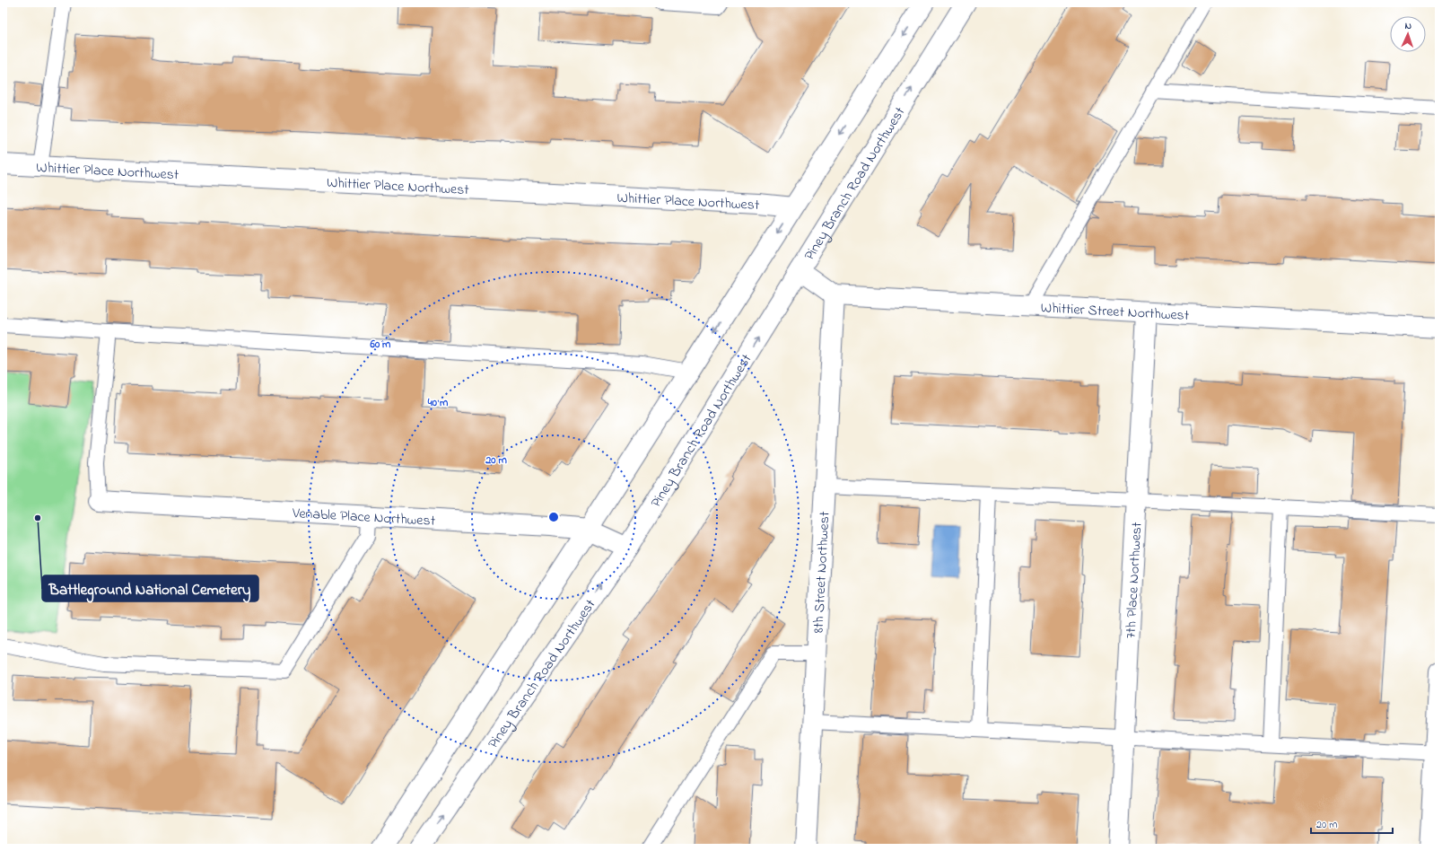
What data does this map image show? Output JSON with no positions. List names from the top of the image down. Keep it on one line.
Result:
{"streets":{"street":["Whittier Place Northwest","Piney Branch Road Northwest","Whittier Street Northwest","Venable Place Northwest","8th Street Northwest","7th Place Northwest"]},"crossings":[["Piney Branch Road Northwest","Venable Place Northwest"],["Whittier Street Northwest","8th Street Northwest"],["Whittier Street Northwest","7th Place Northwest"]],"places":["Battleground National Cemetery"],"scale_bar":"20 m","north":"top","rings":["60 m","40 m","20 m"]}
